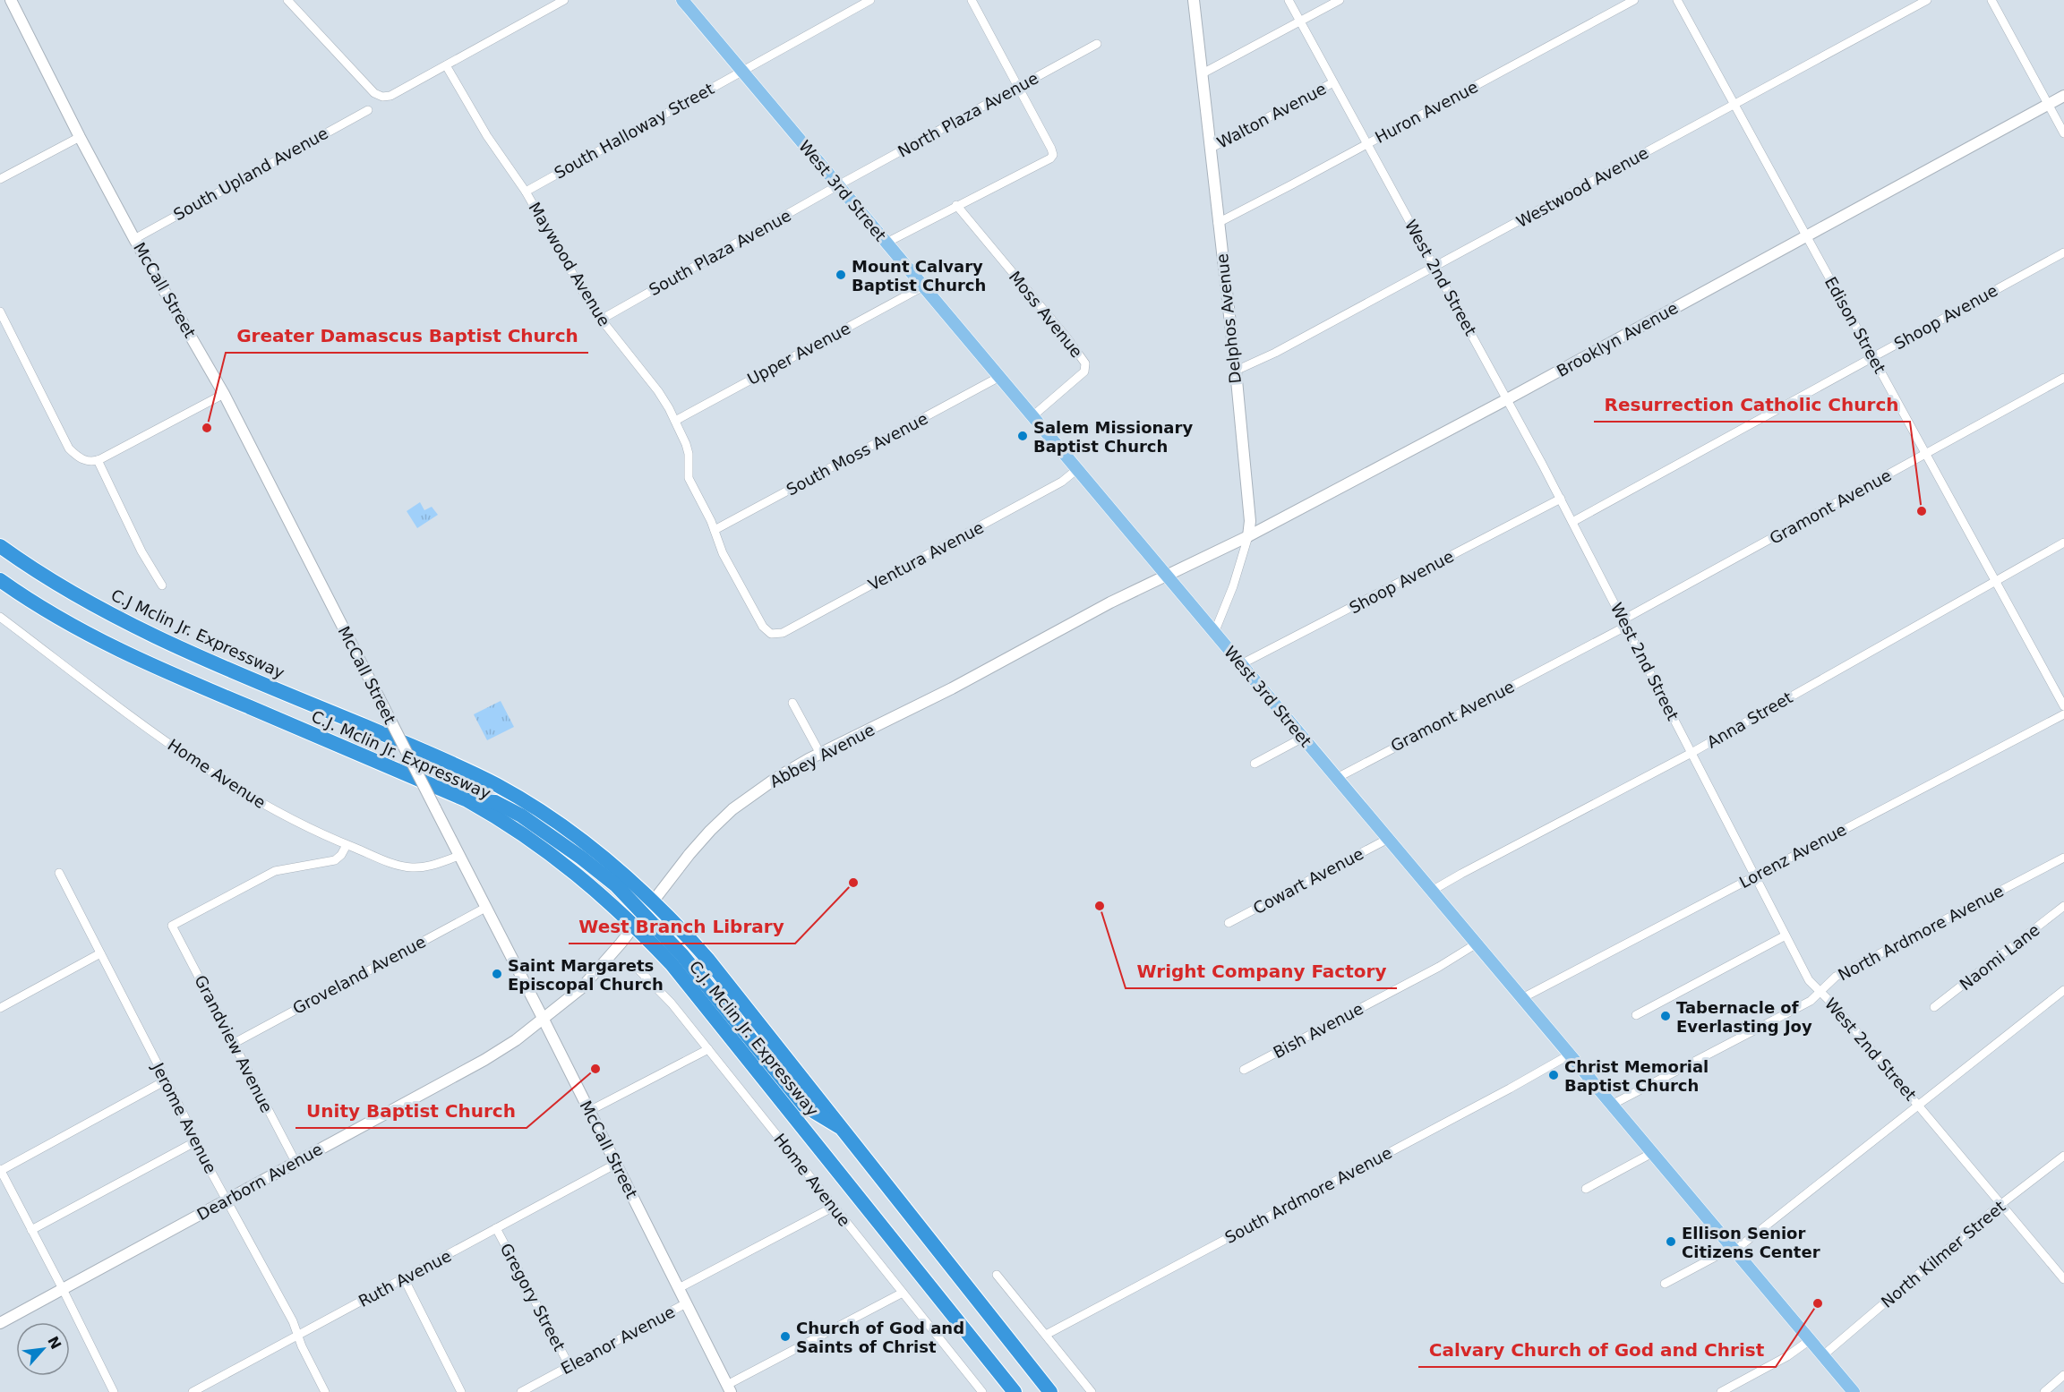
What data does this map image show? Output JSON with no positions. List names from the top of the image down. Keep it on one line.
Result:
{"streets":{"highway":["C.J Mclin Jr. Expressway","C.J. Mclin Jr. Expressway"],"main road":["West 3rd Street"],"street":["Huron Avenue","North Plaza Avenue","Walton Avenue","South Halloway Street","South Upland Avenue","Westwood Avenue","South Plaza Avenue","Maywood Avenue","West 2nd Street","McCall Street","Moss Avenue","Shoop Avenue","Delphos Avenue","Edison Street","Brooklyn Avenue","Upper Avenue","South Moss Avenue","Gramont Avenue","Ventura Avenue","Anna Street","Abbey Avenue","Home Avenue","Lorenz Avenue","Cowart Avenue","North Ardmore Avenue","Naomi Lane","Groveland Avenue","Bish Avenue","Grandview Avenue","Jerome Avenue","Dearborn Avenue","South Ardmore Avenue","North Kilmer Street","Ruth Avenue","Gregory Street","Eleanor Avenue"]},"crossings":[["Huron Avenue","West 2nd Street"],["Huron Avenue","Delphos Avenue"],["North Plaza Avenue","West 3rd Street"],["North Plaza Avenue","South Plaza Avenue"],["Walton Avenue","West 2nd Street"],["Walton Avenue","Delphos Avenue"],["South Halloway Street","West 3rd Street"],["South Halloway Street","Maywood Avenue"],["South Upland Avenue","McCall Street"],["Westwood Avenue","West 2nd Street"],["Westwood Avenue","Delphos Avenue"],["Westwood Avenue","Edison Street"],["West 3rd Street","South Plaza Avenue"],["West 3rd Street","Moss Avenue"],["West 3rd Street","Shoop Avenue"],["West 3rd Street","Delphos Avenue"],["West 3rd Street","Brooklyn Avenue"],["West 3rd Street","Upper Avenue"],["West 3rd Street","South Moss Avenue"],["West 3rd Street","Gramont Avenue"],["West 3rd Street","Ventura Avenue"],["West 3rd Street","Anna Street"],["West 3rd Street","Abbey Avenue"],["West 3rd Street","Lorenz Avenue"],["West 3rd Street","Cowart Avenue"],["West 3rd Street","North Ardmore Avenue"],["West 3rd Street","Bish Avenue"],["West 3rd Street","South Ardmore Avenue"],["West 3rd Street","North Kilmer Street"],["South Plaza Avenue","Maywood Avenue"],["Maywood Avenue","Upper Avenue"],["Maywood Avenue","South Moss Avenue"],["Maywood Avenue","Ventura Avenue"],["West 2nd Street","Shoop Avenue"],["West 2nd Street","Brooklyn Avenue"],["West 2nd Street","Gramont Avenue"],["West 2nd Street","Anna Street"],["West 2nd Street","Lorenz Avenue"],["West 2nd Street","North Ardmore Avenue"],["West 2nd Street","North Kilmer Street"],["McCall Street","Abbey Avenue"],["McCall Street","Home Avenue"],["McCall Street","Groveland Avenue"],["McCall Street","Dearborn Avenue"],["McCall Street","Ruth Avenue"],["McCall Street","Eleanor Avenue"],["Shoop Avenue","Edison Street"],["Delphos Avenue","Brooklyn Avenue"],["Edison Street","Brooklyn Avenue"],["Edison Street","Gramont Avenue"],["Edison Street","Anna Street"],["Brooklyn Avenue","Abbey Avenue"],["C.J Mclin Jr. Expressway","C.J. Mclin Jr. Expressway"],["C.J. Mclin Jr. Expressway","Abbey Avenue"],["Abbey Avenue","Dearborn Avenue"],["Home Avenue","Grandview Avenue"],["Home Avenue","Eleanor Avenue"],["Groveland Avenue","Grandview Avenue"],["Grandview Avenue","Dearborn Avenue"],["Jerome Avenue","Dearborn Avenue"],["Jerome Avenue","Ruth Avenue"],["Ruth Avenue","Gregory Street"],["Gregory Street","Eleanor Avenue"]],"places":["Mount Calvary Baptist Church","Greater Damascus Baptist Church","Salem Missionary Baptist Church","Resurrection Catholic Church","West Branch Library","Wright Company Factory","Saint Margarets Episcopal Church","Tabernacle of Everlasting Joy","Unity Baptist Church","Christ Memorial Baptist Church","Ellison Senior Citizens Center","Calvary Church of God and Christ","Church of God and Saints of Christ"],"north":"top right"}
